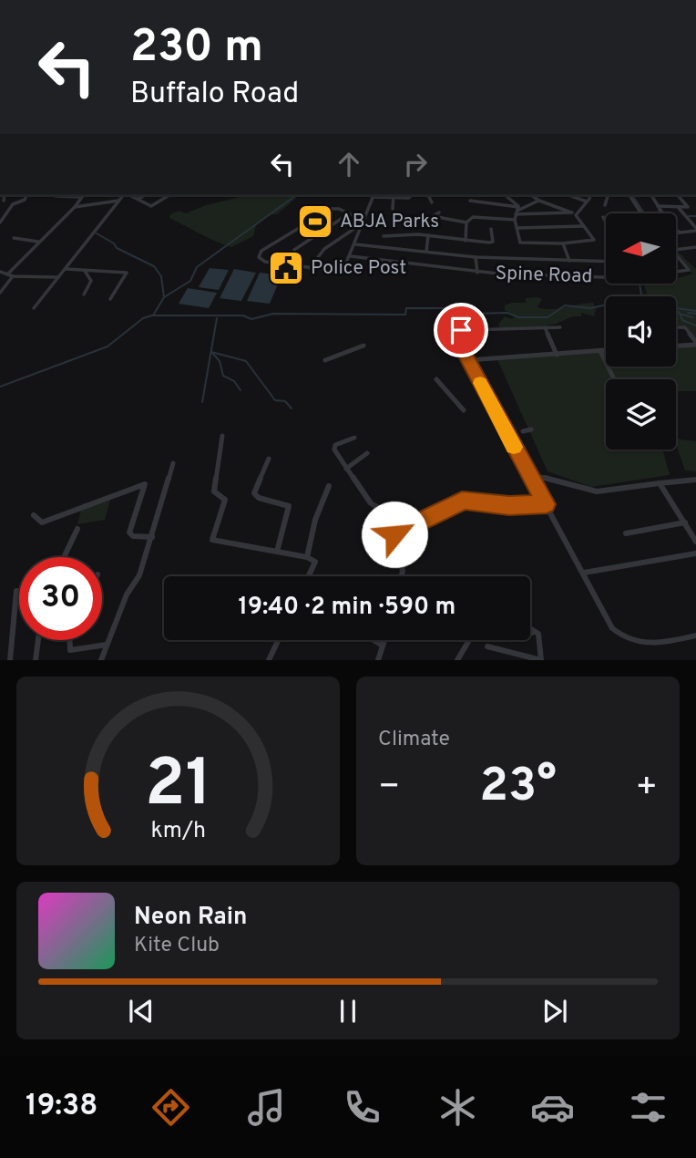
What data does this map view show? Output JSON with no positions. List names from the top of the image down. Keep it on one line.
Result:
{"streets":{"street":["Spine Road"]},"places":{"sports":["ABJA Parks"],"public building":["Police Post"]},"north":"left","page":{"turn":["230 m","Buffalo Road"],"limit":"30","trip":"19:40 · 2 min · 590 m","tile":"Climate","heat":["−","23°","+"],"song":["Neon Rain","Kite Club"],"tabs":"19:38","gauge":["21","km/h"]}}
